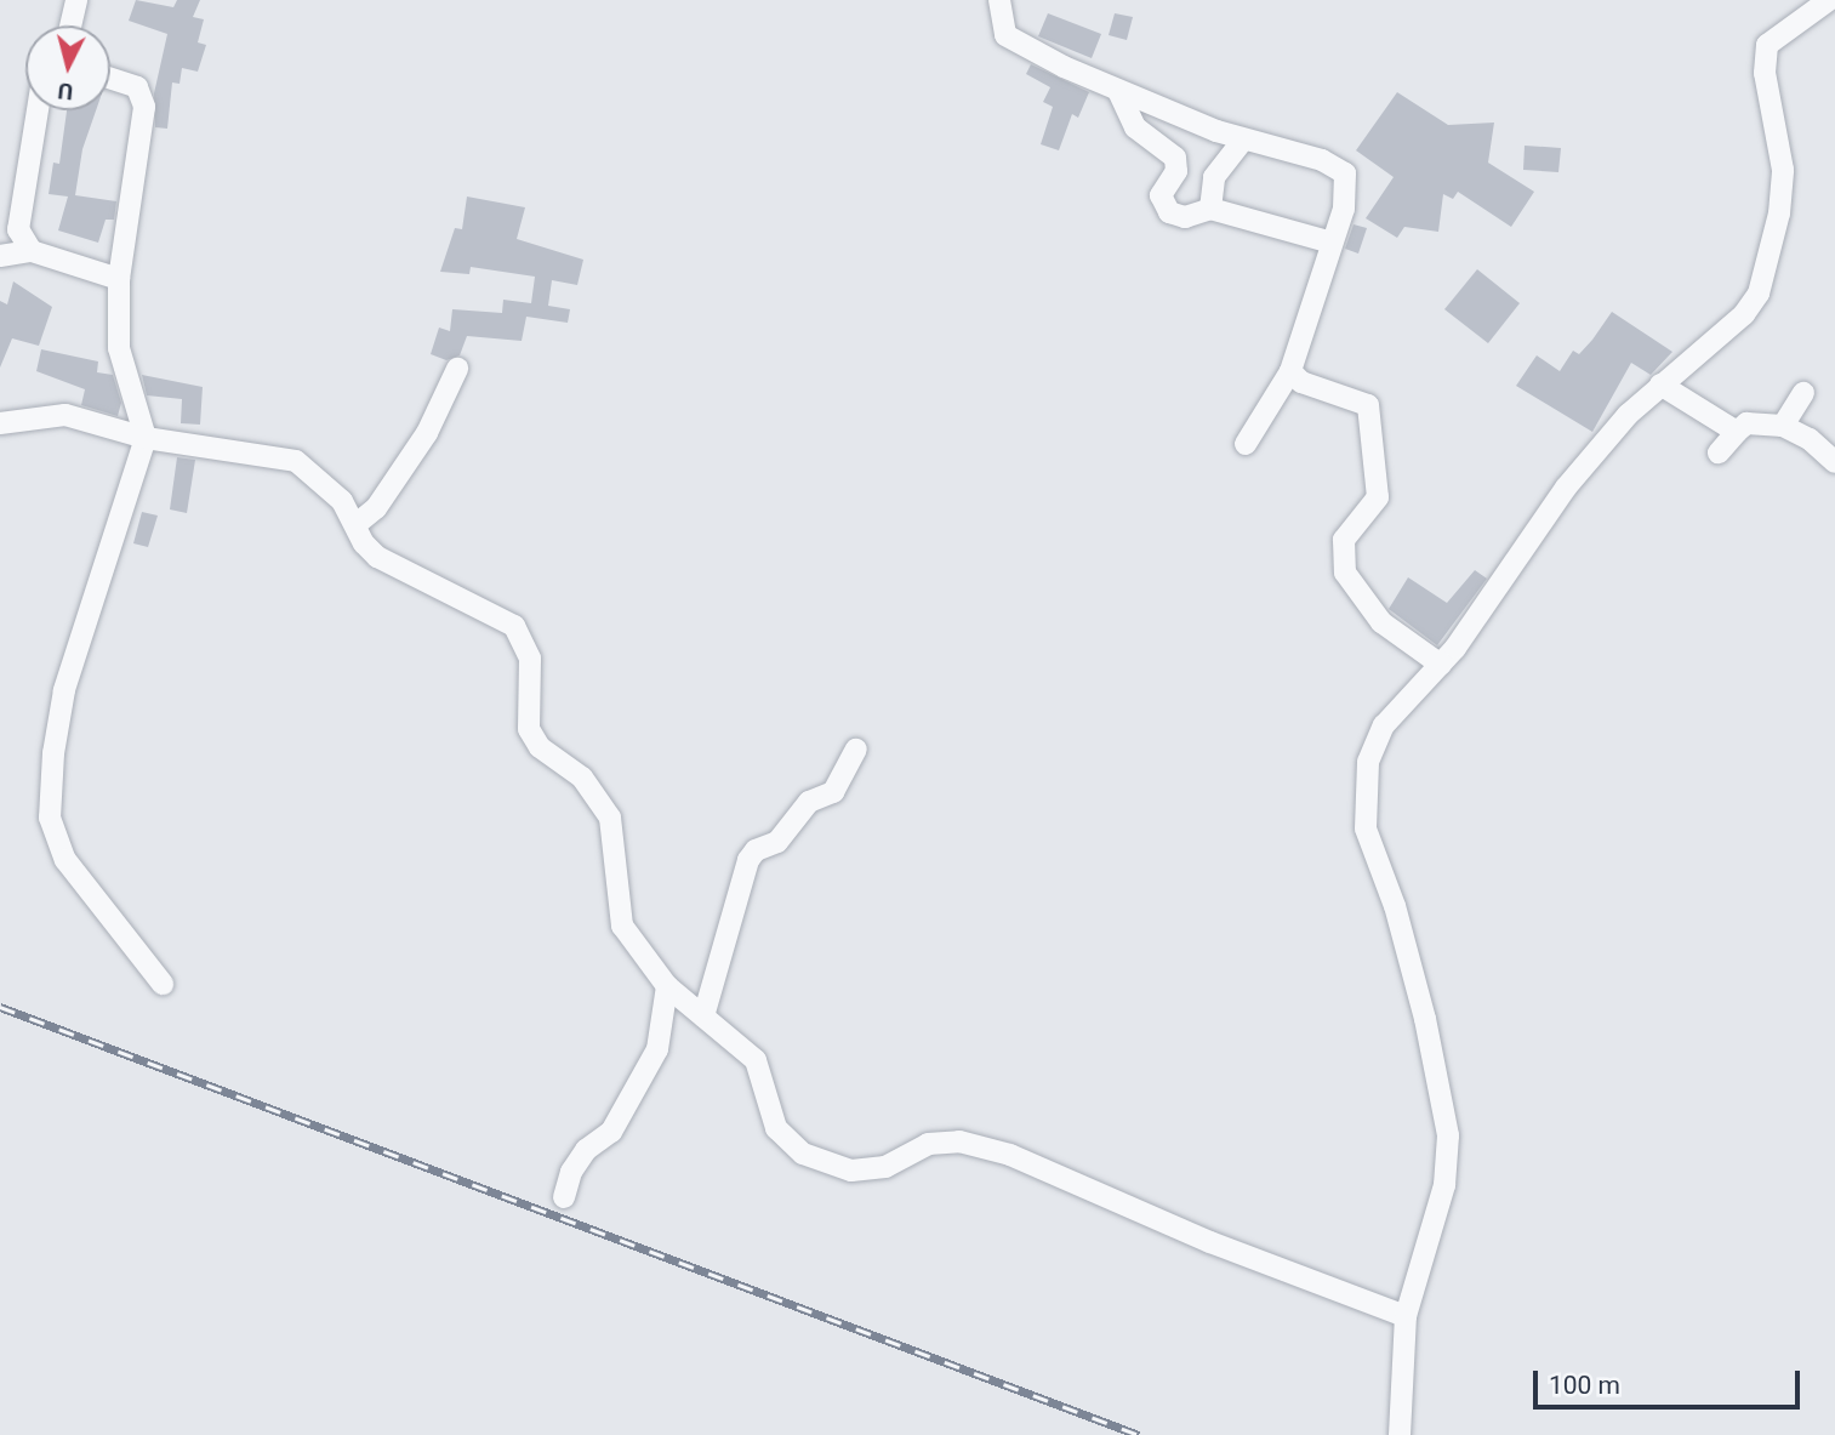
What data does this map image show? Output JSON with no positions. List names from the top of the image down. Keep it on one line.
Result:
{"scale_bar":"100 m","north":"bottom"}
